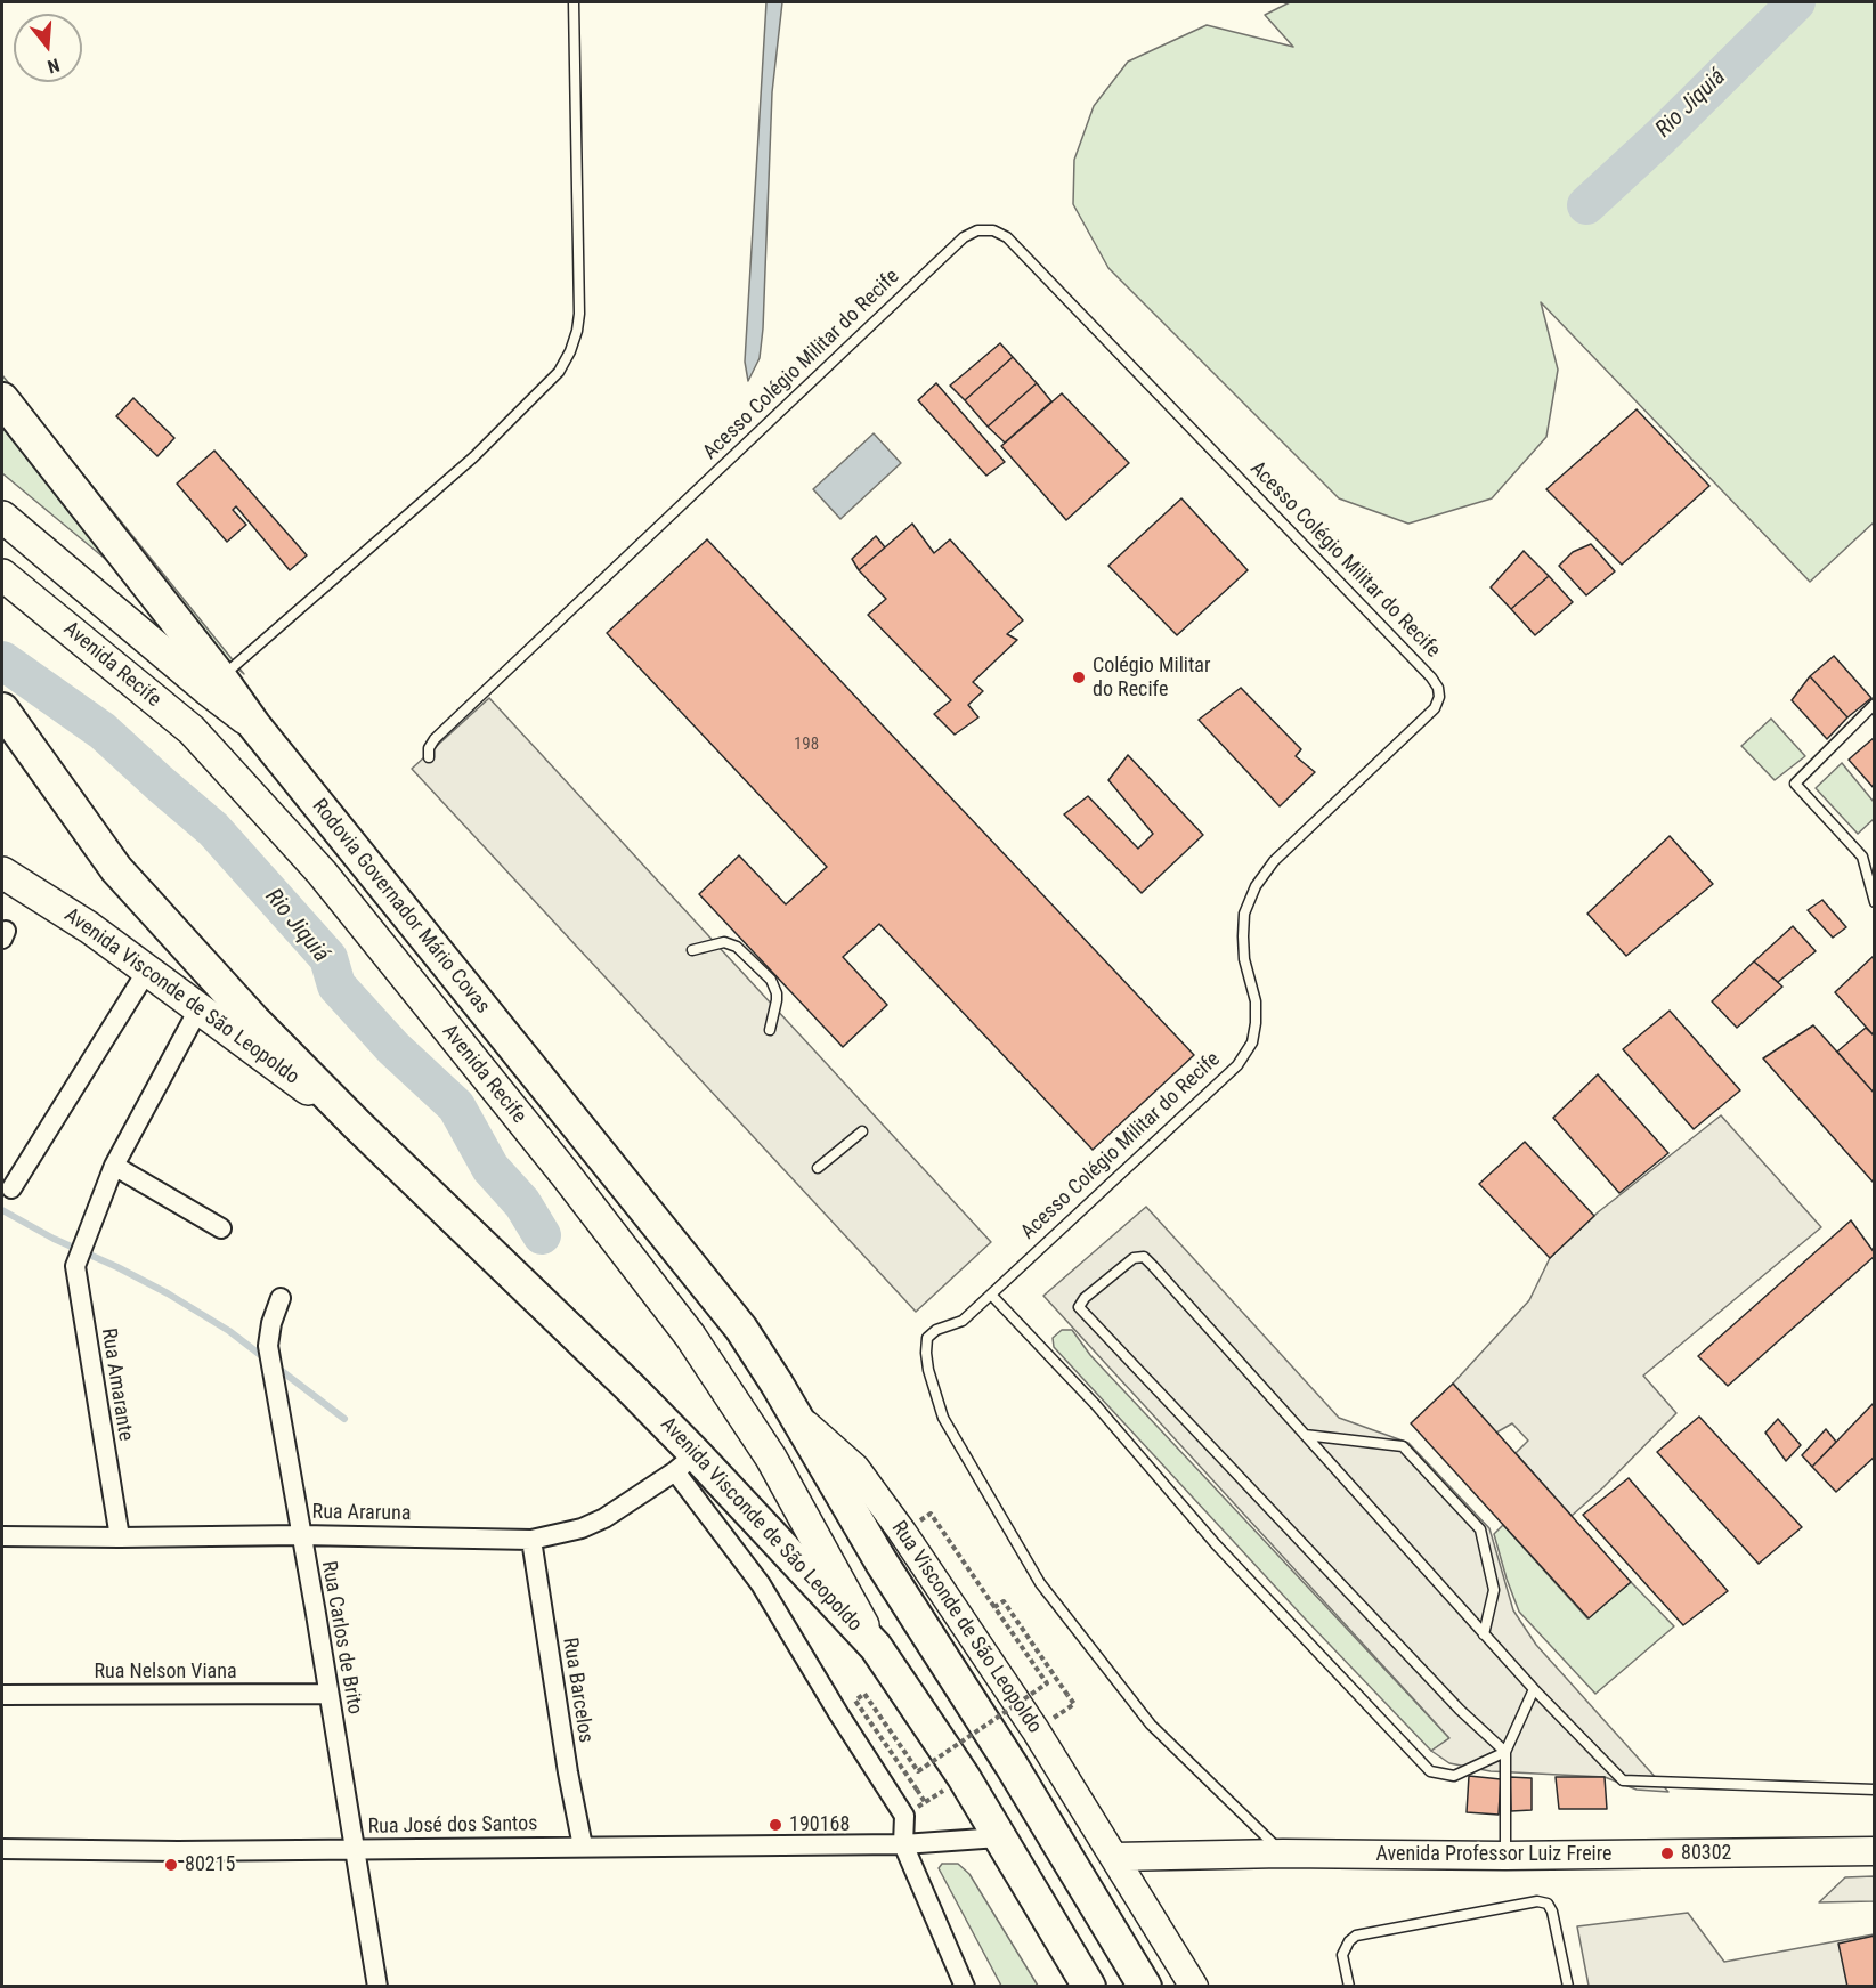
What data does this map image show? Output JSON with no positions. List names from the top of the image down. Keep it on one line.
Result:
{"streets":{"highway":["Rodovia Governador Mário Covas","Avenida Visconde de São Leopoldo"],"main road":["Avenida Recife","Rua Visconde de São Leopoldo","Avenida Professor Luiz Freire"],"street":["Rua Amarante","Rua Araruna","Rua Carlos de Brito","Rua Nelson Viana","Rua Barcelos","Rua José dos Santos"],"lane":["Acesso Colégio Militar do Recife"]},"crossings":[["Acesso Colégio Militar do Recife","Avenida Professor Luiz Freire"],["Avenida Recife","Rodovia Governador Mário Covas"],["Avenida Recife","Avenida Visconde de São Leopoldo"],["Rodovia Governador Mário Covas","Rua Visconde de São Leopoldo"],["Avenida Visconde de São Leopoldo","Rua Amarante"],["Avenida Visconde de São Leopoldo","Rua Araruna"],["Avenida Visconde de São Leopoldo","Rua José dos Santos"],["Rua Amarante","Rua Araruna"],["Rua Araruna","Rua Carlos de Brito"],["Rua Araruna","Rua Barcelos"],["Rua Visconde de São Leopoldo","Avenida Professor Luiz Freire"],["Rua Carlos de Brito","Rua Nelson Viana"],["Rua Carlos de Brito","Rua José dos Santos"],["Rua Barcelos","Rua José dos Santos"]],"water":["Rio Jiquiá"],"places":["Colégio Militar do Recife","190168","80302","80215"],"house_numbers":["198"],"north":"bottom"}
